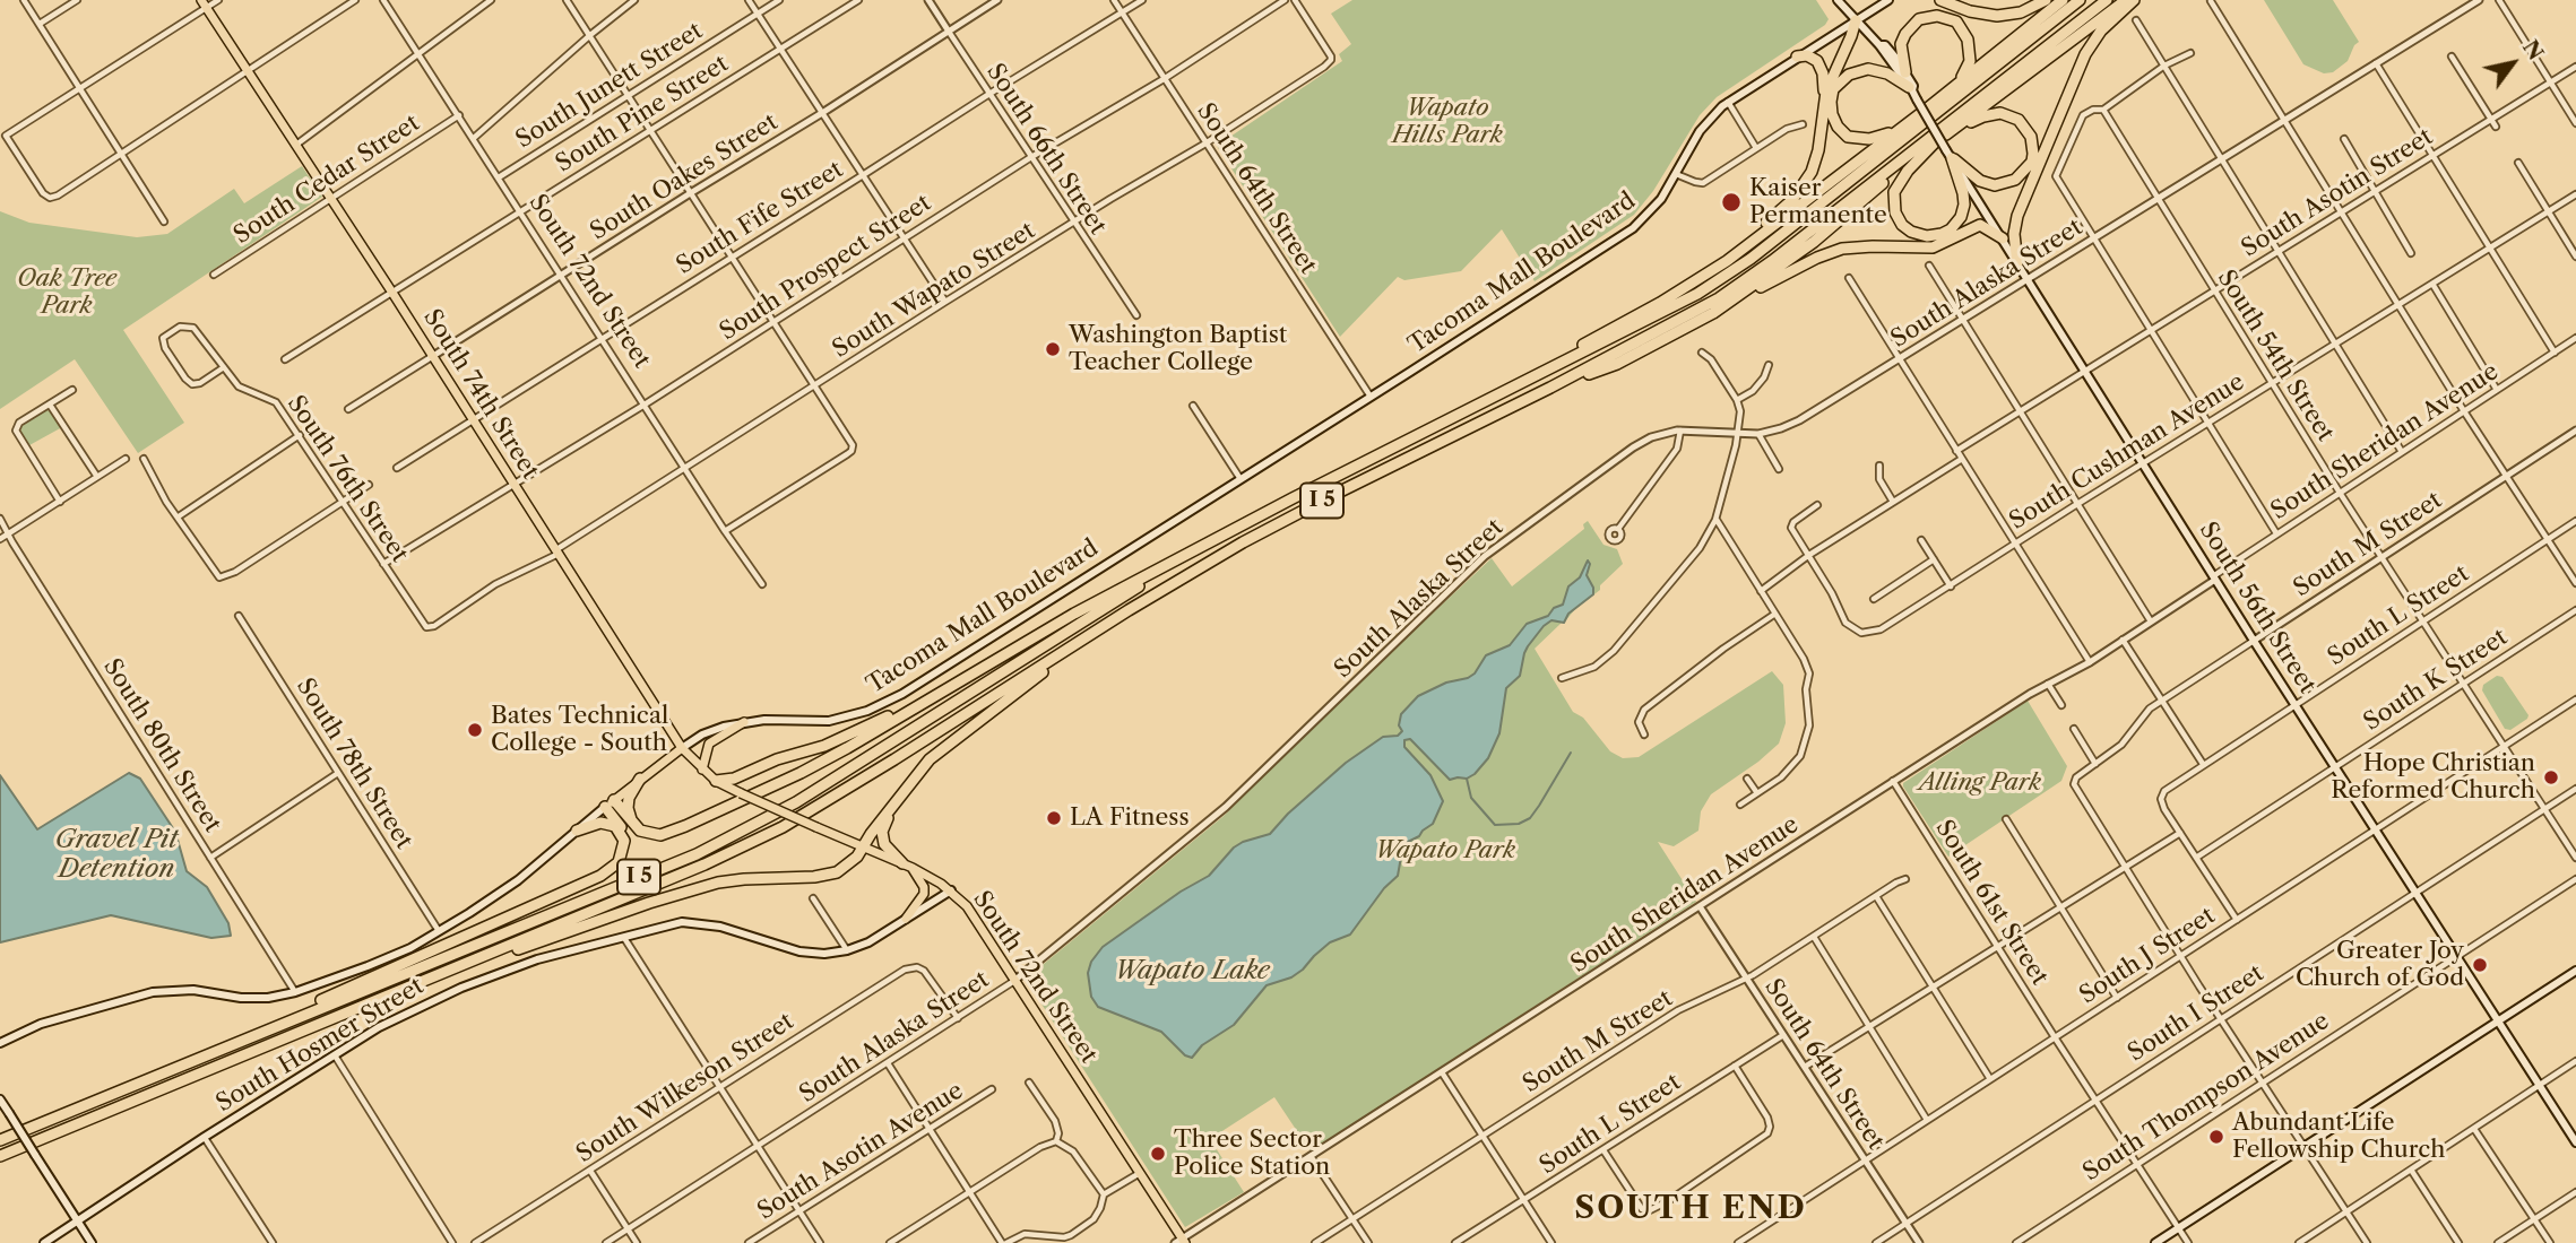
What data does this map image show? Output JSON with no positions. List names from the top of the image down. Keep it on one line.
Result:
{"streets":{"highway":["I 5"],"main road":["Tacoma Mall Boulevard","South 72nd Street","South 74th Street","South 56th Street","South Hosmer Street"],"street":["South Junett Street","South Pine Street","South 66th Street","South Oakes Street","South Cedar Street","South 64th Street","South Asotin Street","South Fife Street","South Prospect Street","South Alaska Street","South Wapato Street","South 54th Street","South Sheridan Avenue","South Cushman Avenue","South 76th Street","South M Street","South L Street","South K Street","South 80th Street","South 78th Street","South 61st Street","South J Street","South I Street","South Wilkeson Street","South Thompson Avenue","South Asotin Avenue"]},"crossings":[["South Junett Street","South 72nd Street"],["South Pine Street","South 72nd Street"],["South Pine Street","South 74th Street"],["South 66th Street","South Oakes Street"],["South 66th Street","South Fife Street"],["South 66th Street","South Prospect Street"],["South 66th Street","South Wapato Street"],["South Oakes Street","South 72nd Street"],["South Oakes Street","South 74th Street"],["South Cedar Street","South 72nd Street"],["South Cedar Street","South 74th Street"],["South 64th Street","South Fife Street"],["South 64th Street","South Prospect Street"],["South 64th Street","Tacoma Mall Boulevard"],["South 64th Street","South Wapato Street"],["South 64th Street","South Sheridan Avenue"],["South 64th Street","South M Street"],["South 64th Street","South L Street"],["South 64th Street","South J Street"],["South 64th Street","South I Street"],["South Asotin Street","South 54th Street"],["South Asotin Street","South 56th Street"],["South Fife Street","South 72nd Street"],["South Fife Street","South 74th Street"],["South Prospect Street","South 72nd Street"],["South Prospect Street","South 74th Street"],["South Prospect Street","South 76th Street"],["Tacoma Mall Boulevard","South 74th Street"],["Tacoma Mall Boulevard","South 56th Street"],["Tacoma Mall Boulevard","South 80th Street"],["Tacoma Mall Boulevard","South 78th Street"],["South 72nd Street","South Alaska Street"],["South 72nd Street","South Wapato Street"],["South 72nd Street","South 74th Street"],["South 72nd Street","South Sheridan Avenue"],["South 72nd Street","South Hosmer Street"],["South Alaska Street","South 54th Street"],["South Alaska Street","South 56th Street"],["South Alaska Street","South Wilkeson Street"],["South Wapato Street","South 74th Street"],["South Wapato Street","South 76th Street"],["South 54th Street","South Sheridan Avenue"],["South 54th Street","South Cushman Avenue"],["South 54th Street","South M Street"],["South 54th Street","South L Street"],["South 54th Street","South K Street"],["South 54th Street","South J Street"],["South 54th Street","South I Street"],["South Sheridan Avenue","South 56th Street"],["South Sheridan Avenue","South 61st Street"],["South Cushman Avenue","South 56th Street"],["South M Street","South 56th Street"],["South 56th Street","South L Street"],["South 56th Street","South K Street"],["South 56th Street","South J Street"],["South 56th Street","South I Street"],["South 56th Street","South Thompson Avenue"],["South 61st Street","South J Street"],["South 61st Street","South I Street"],["South 61st Street","South Thompson Avenue"]],"districts":["SOUTH END"],"water":["Gravel Pit Detention","Wapato Lake"],"parks":["Wapato Hills Park","Oak Tree Park","Alling Park","Wapato Park"],"places":["Kaiser Permanente","Washington Baptist Teacher College","Bates Technical College - South","Hope Christian Reformed Church","LA Fitness","Greater Joy Church of God","Abundant Life Fellowship Church","Three Sector Police Station"],"north":"top right"}
